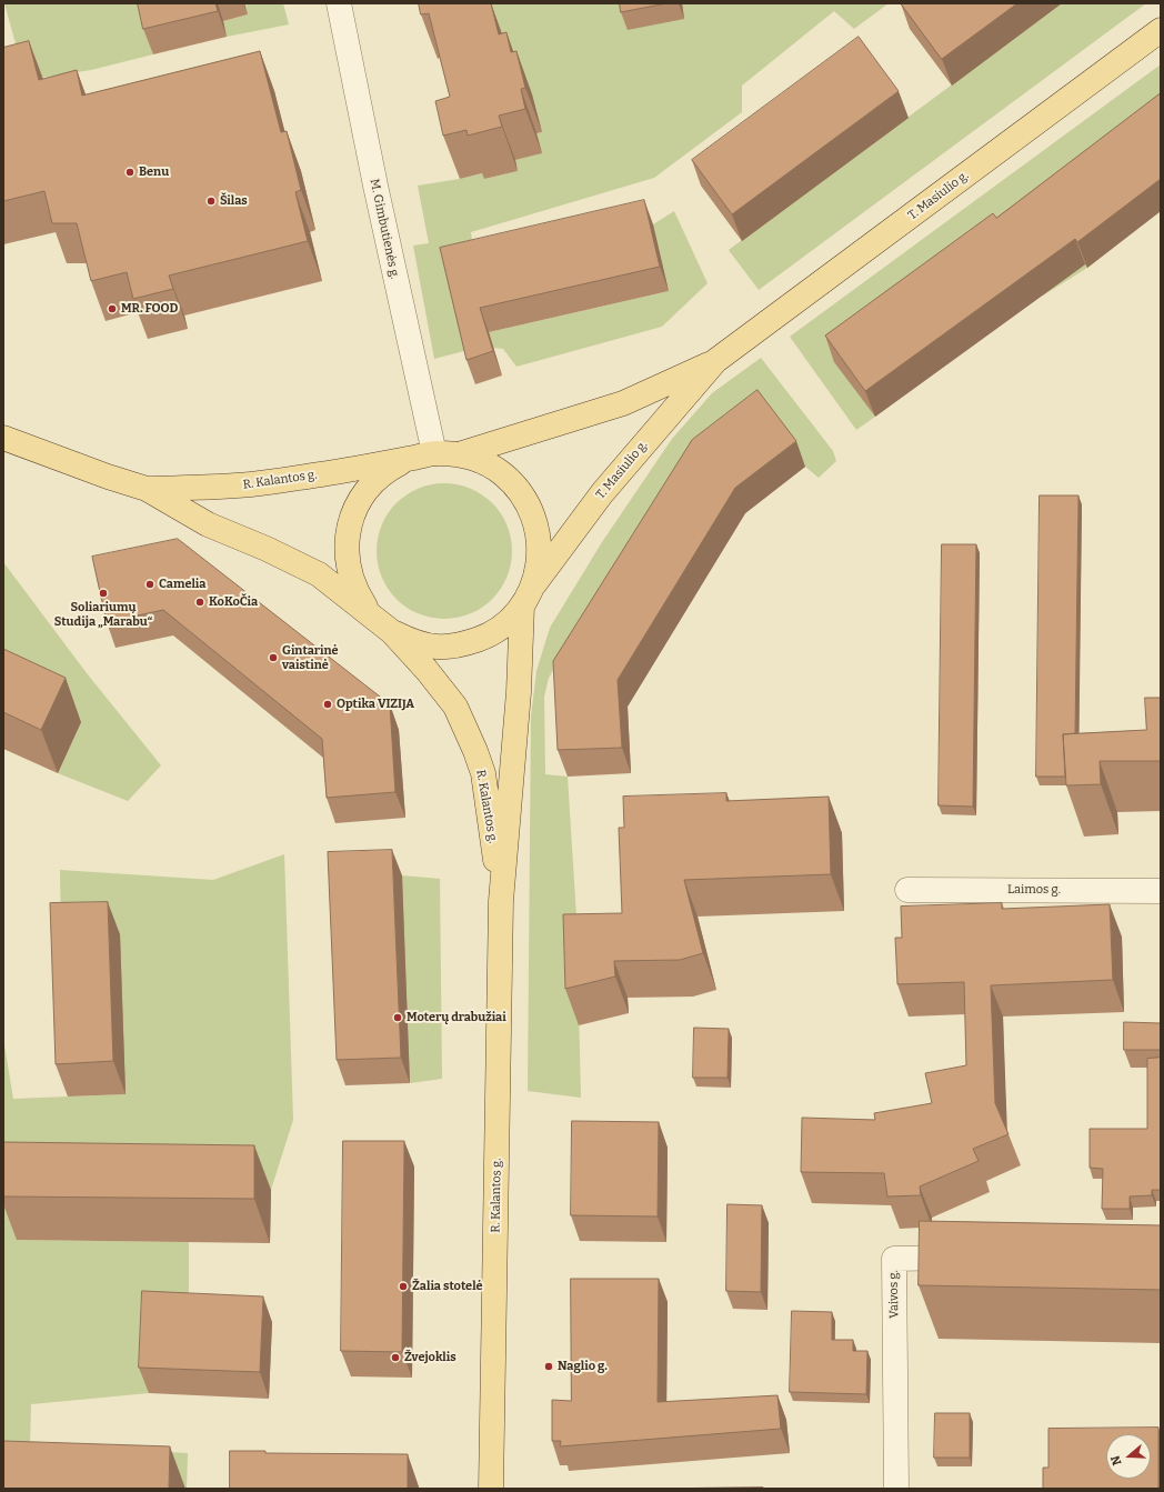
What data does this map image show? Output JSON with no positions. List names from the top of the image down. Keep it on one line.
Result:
{"streets":{"main road":["T. Masiulio g.","R. Kalantos g."],"street":["M. Gimbutienės g.","Laimos g.","Vaivos g."]},"crossings":[["T. Masiulio g.","R. Kalantos g."],["M. Gimbutienės g.","R. Kalantos g."]],"places":["Benu","Šilas","MR. FOOD","Camelia","Soliariumų Studija „Marabu“","KoKoČia","Gintarinė vaistinė","Optika VIZIJA","Moterų drabužiai","Žalia stotelė","Žvejoklis","Naglio g."],"north":"left"}
